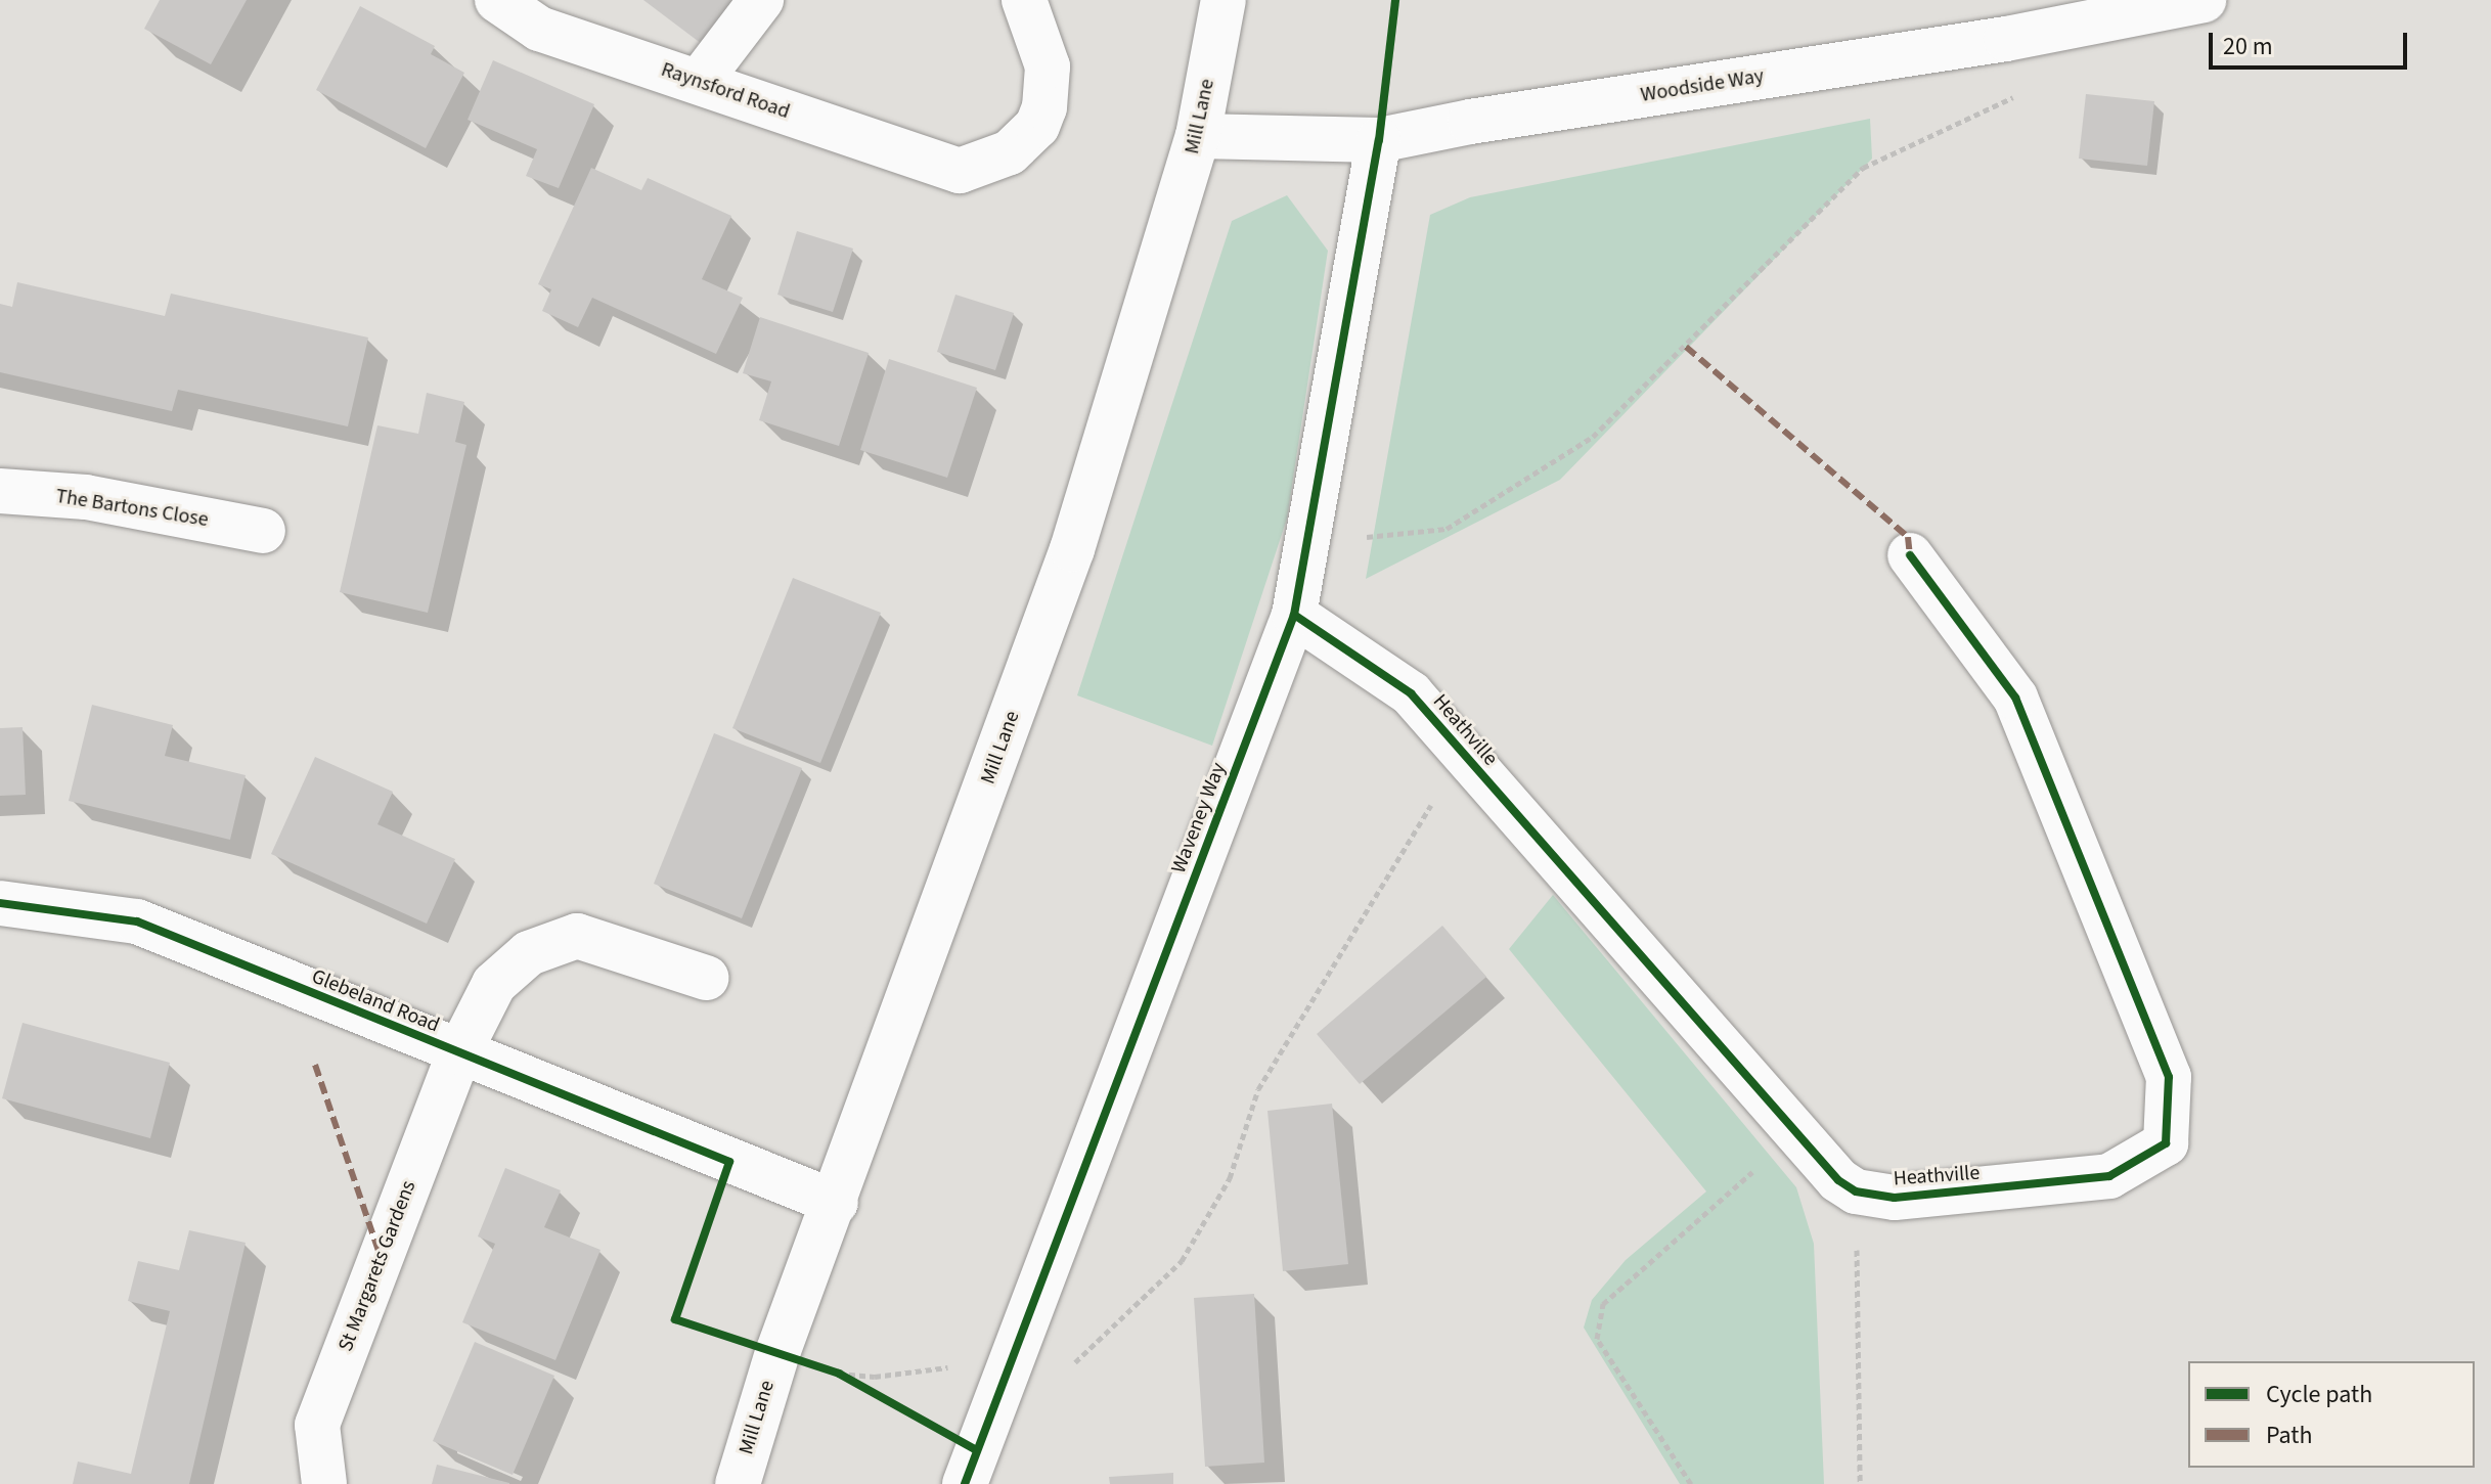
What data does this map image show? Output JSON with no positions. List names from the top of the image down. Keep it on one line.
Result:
{"streets":{"street":["Woodside Way","Raynsford Road","Mill Lane","The Bartons Close","Heathville","Waveney Way","Glebeland Road","St Margarets Gardens"]},"crossings":[["Woodside Way","Mill Lane"],["Woodside Way","Waveney Way"],["Mill Lane","Glebeland Road"],["Heathville","Waveney Way"],["Glebeland Road","St Margarets Gardens"]],"legend":["Cycle path","Path"],"scale_bar":"20 m"}
